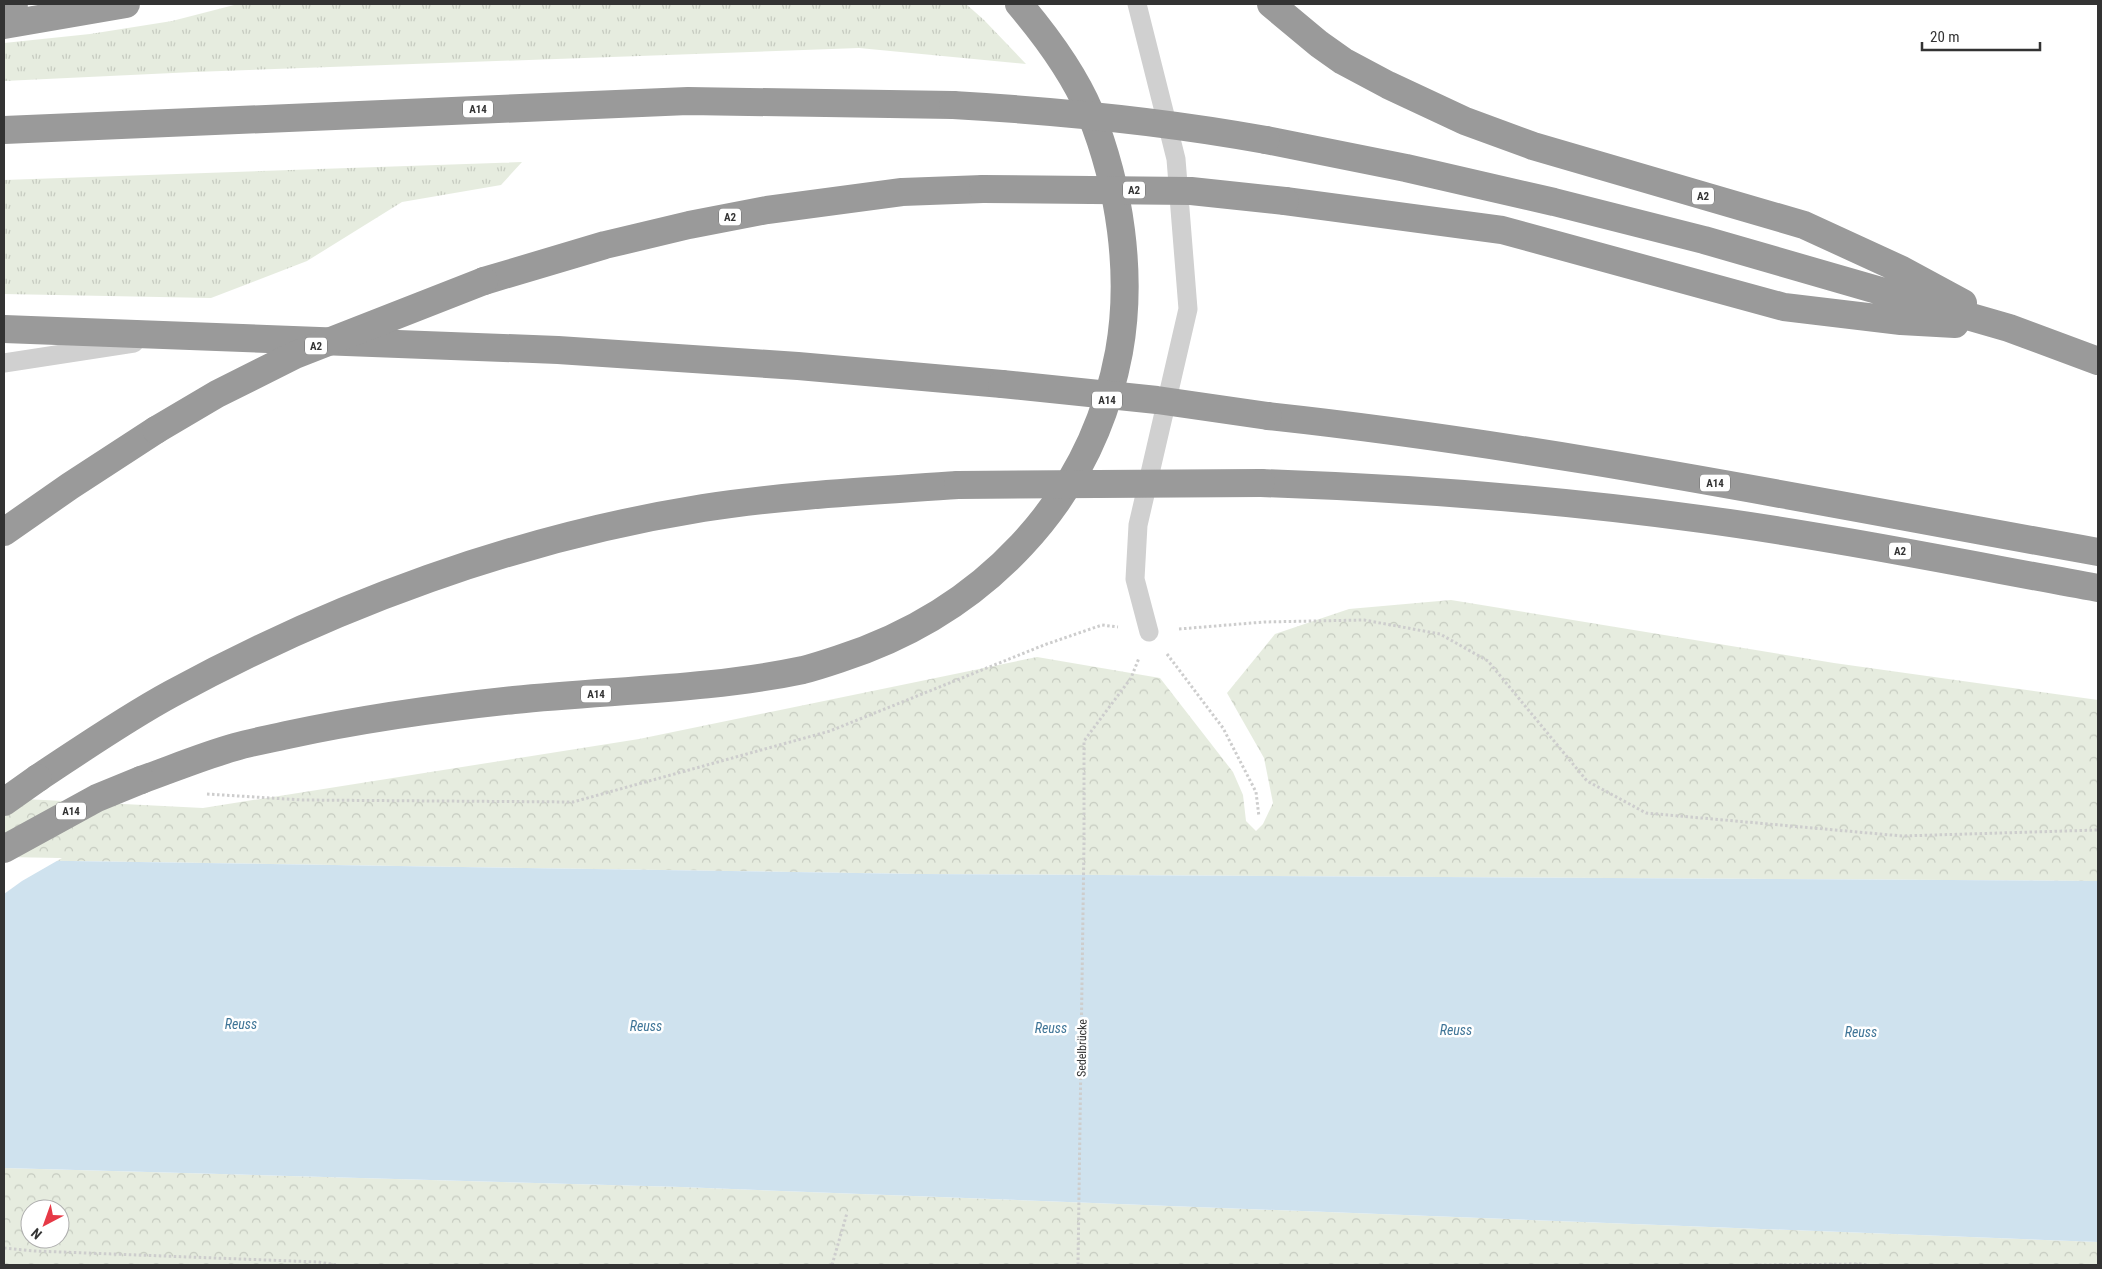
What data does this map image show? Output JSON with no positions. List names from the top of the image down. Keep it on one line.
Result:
{"streets":{"highway":["A14","A2"],"path":["Sedelbrücke"]},"crossings":[["A14","A2"]],"water":["Reuss"],"scale_bar":"20 m","north":"bottom left"}
